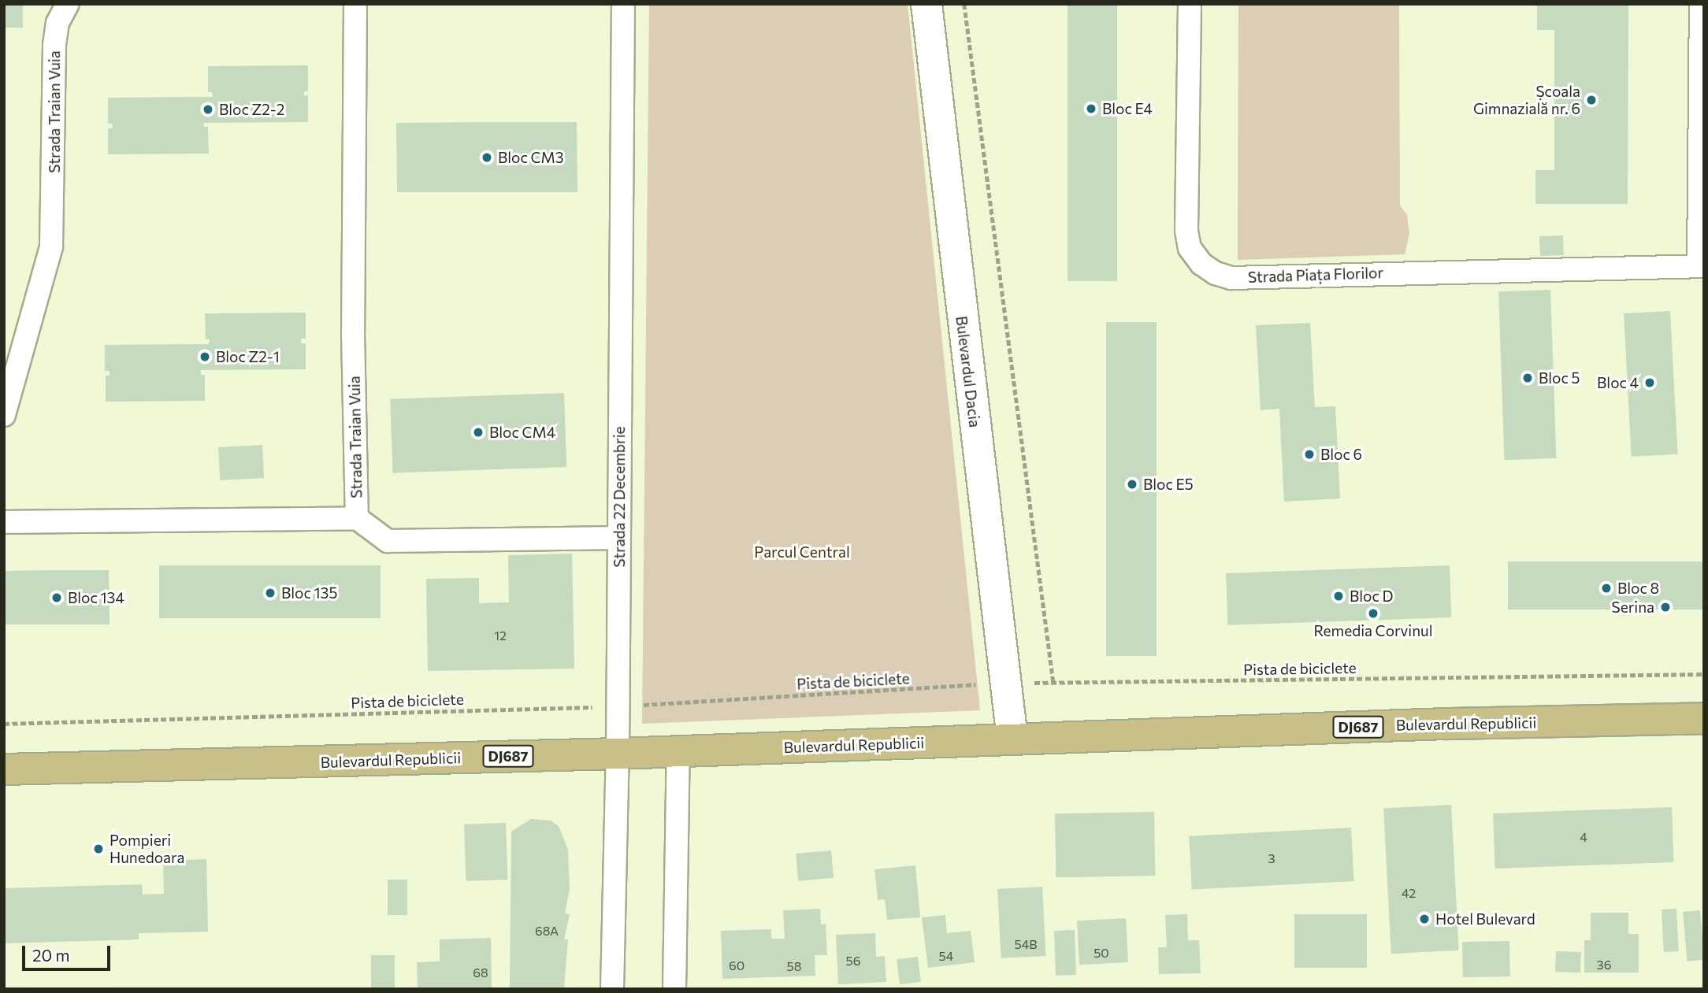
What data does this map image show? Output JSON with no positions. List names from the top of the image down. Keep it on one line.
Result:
{"streets":{"main road":["Bulevardul Dacia","Bulevardul Republicii","DJ687"],"street":["Strada Traian Vuia","Strada Piața Florilor","Strada 22 Decembrie"],"path":["Pista de biciclete"]},"crossings":[["Bulevardul Dacia","Pista de biciclete"],["Bulevardul Dacia","Bulevardul Republicii"],["Strada 22 Decembrie","Pista de biciclete"],["Strada 22 Decembrie","Bulevardul Republicii"]],"parks":["Parcul Central"],"places":["Școala Gimnazială nr. 6","Bloc E4","Bloc Z2-2","Bloc CM3","Bloc Z2-1","Bloc 5","Bloc 4","Bloc CM4","Bloc 6","Bloc E5","Bloc 8","Bloc 135","Bloc D","Bloc 134","Serina","Remedia Corvinul","Pompieri Hunedoara","Hotel Bulevard"],"house_numbers":["12","4","3","42","68A","54B","50","54","56","36","60","58","68"],"scale_bar":"20 m"}
